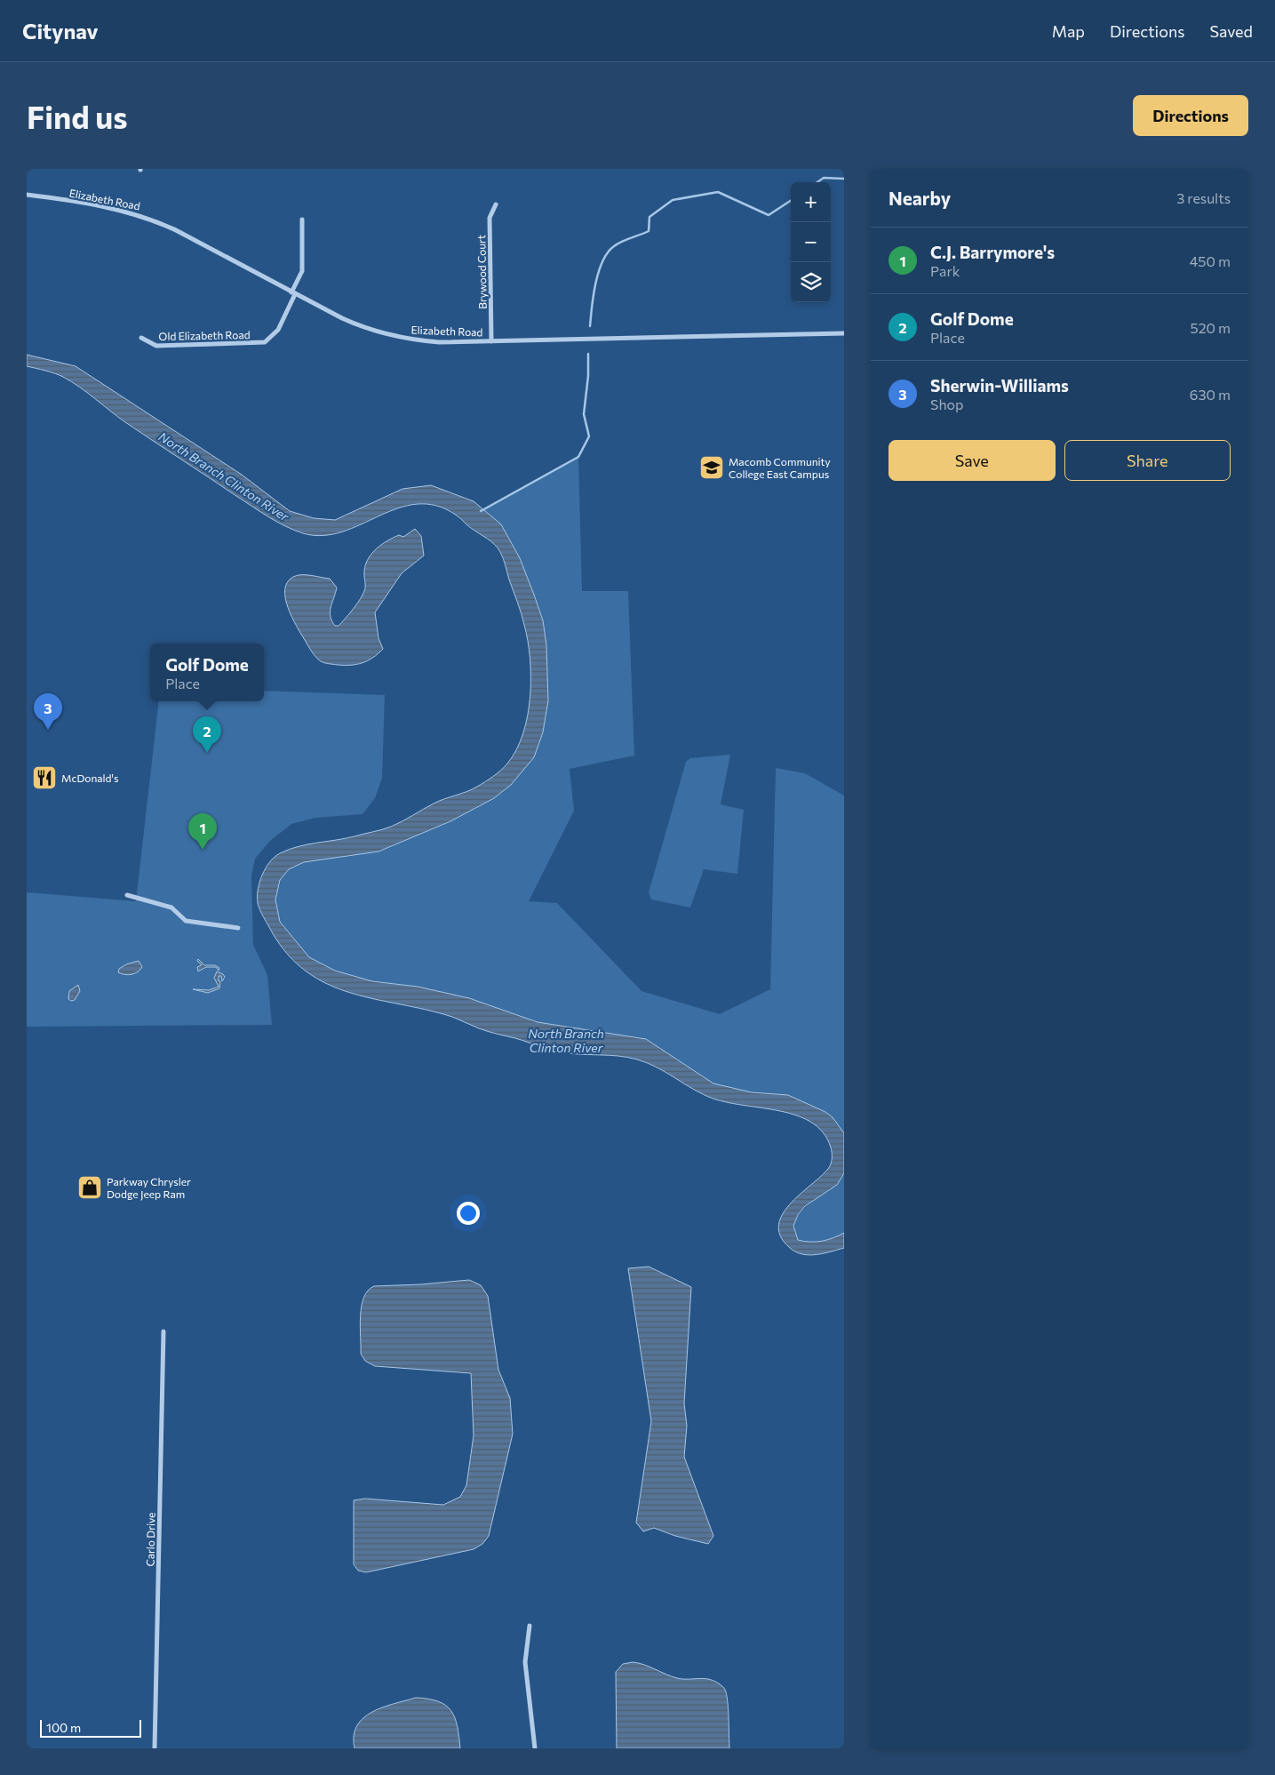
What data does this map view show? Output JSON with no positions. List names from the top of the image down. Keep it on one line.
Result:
{"streets":{"street":["Elizabeth Road","Brywood Court","Old Elizabeth Road","Carlo Drive"]},"crossings":[["Elizabeth Road","Brywood Court"],["Elizabeth Road","Old Elizabeth Road"]],"water":["North Branch Clinton River"],"places":{"school or university":["Macomb Community College East Campus"],"restaurant":["McDonald's"],"shop":["Parkway Chrysler Dodge Jeep Ram"]},"scale_bar":"100 m","page":{"header":"Citynav","nav":["Map","Directions","Saved"],"buttons":["Directions",["Save","Share"]],"title":"Find us","heading":["Nearby","3 results"],"map_buttons":["+","−"],"list":[{"mark":"1","name":"C.J. Barrymore's","note":"Park","value":"450 m"},{"mark":"2","name":"Golf Dome","note":"Place","value":"520 m"},{"mark":"3","name":"Sherwin-Williams","note":"Shop","value":"630 m"}],"popup":["Golf Dome","Place"],"pins":["3","2","1"],"scale":"100 m"}}
